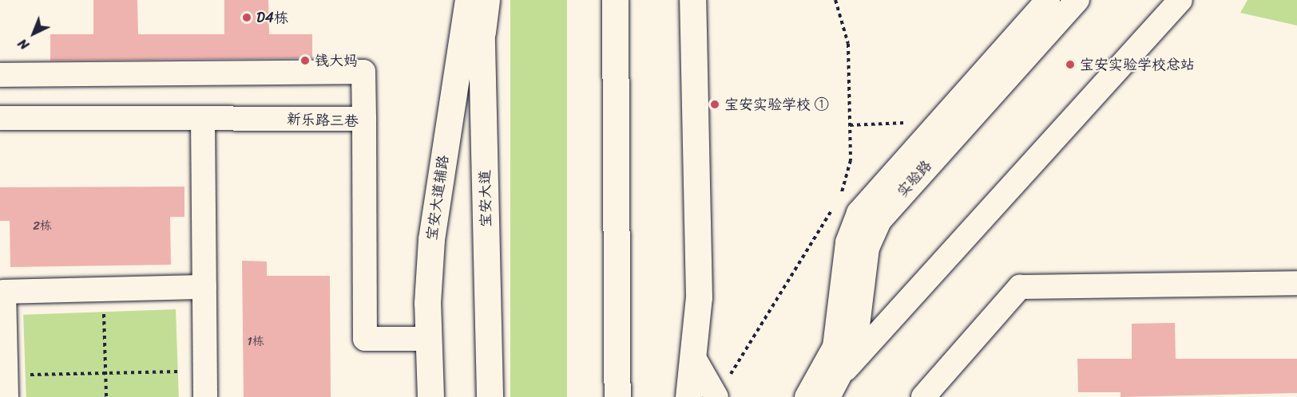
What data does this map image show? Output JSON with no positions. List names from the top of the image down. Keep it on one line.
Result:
{"streets":{"main road":["宝安大道辅路","宝安大道"],"street":["新乐路三巷","实验路"]},"crossings":[["新乐路三巷","宝安大道辅路"]],"places":["D4栋","钱大妈","宝安实验学校总站","宝安实验学校 ①"],"house_numbers":["2栋","1栋"],"north":"bottom left"}
